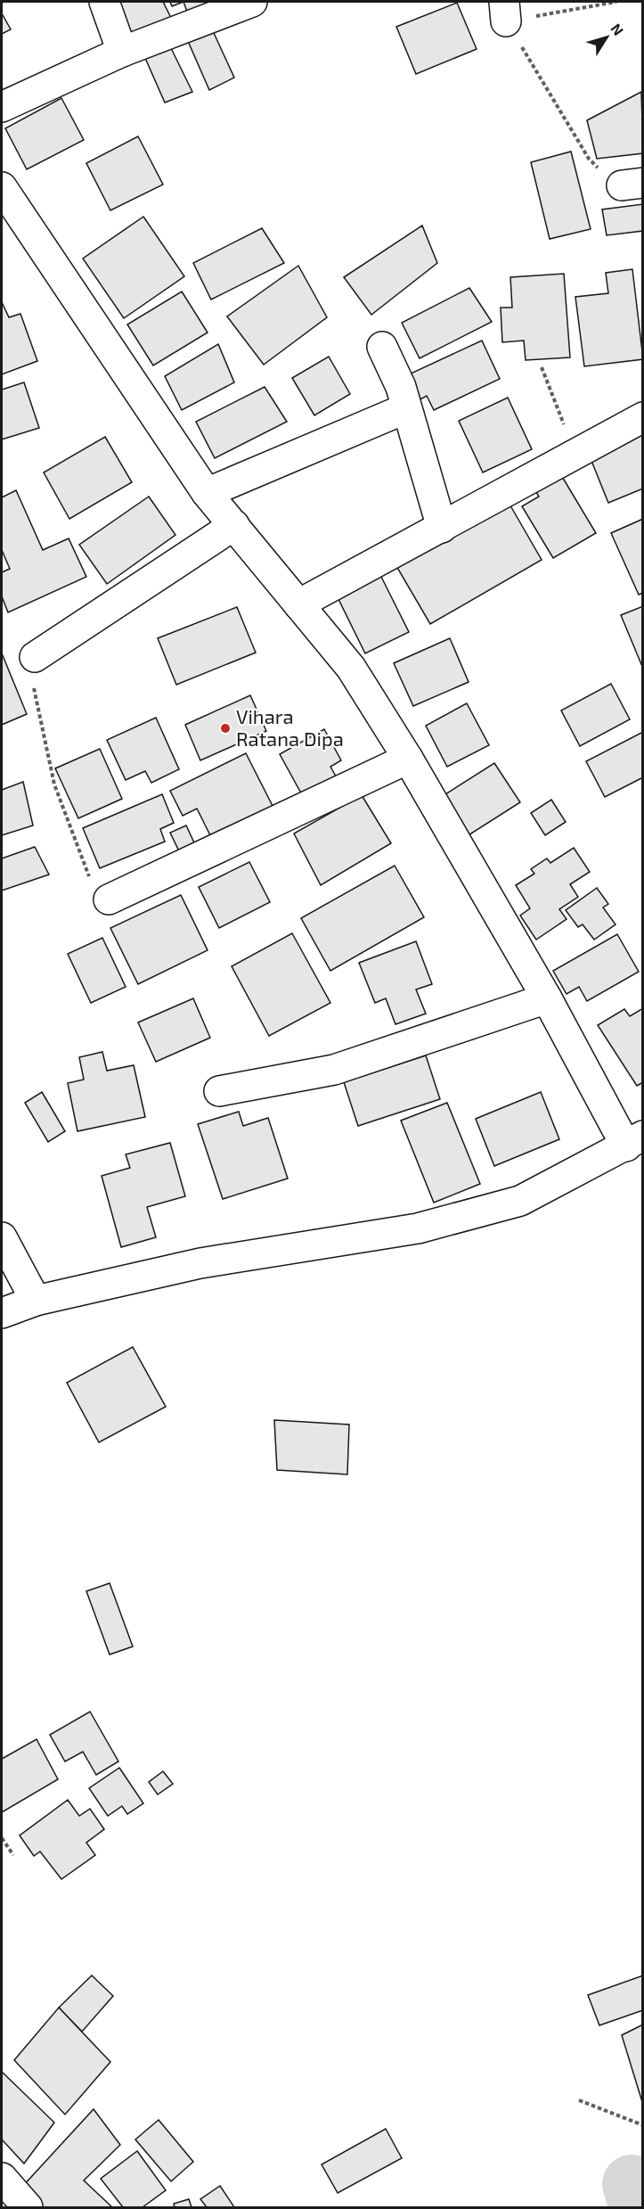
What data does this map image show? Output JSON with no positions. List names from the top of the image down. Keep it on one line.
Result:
{"places":["Vihara Ratana Dipa"],"north":"top right"}
